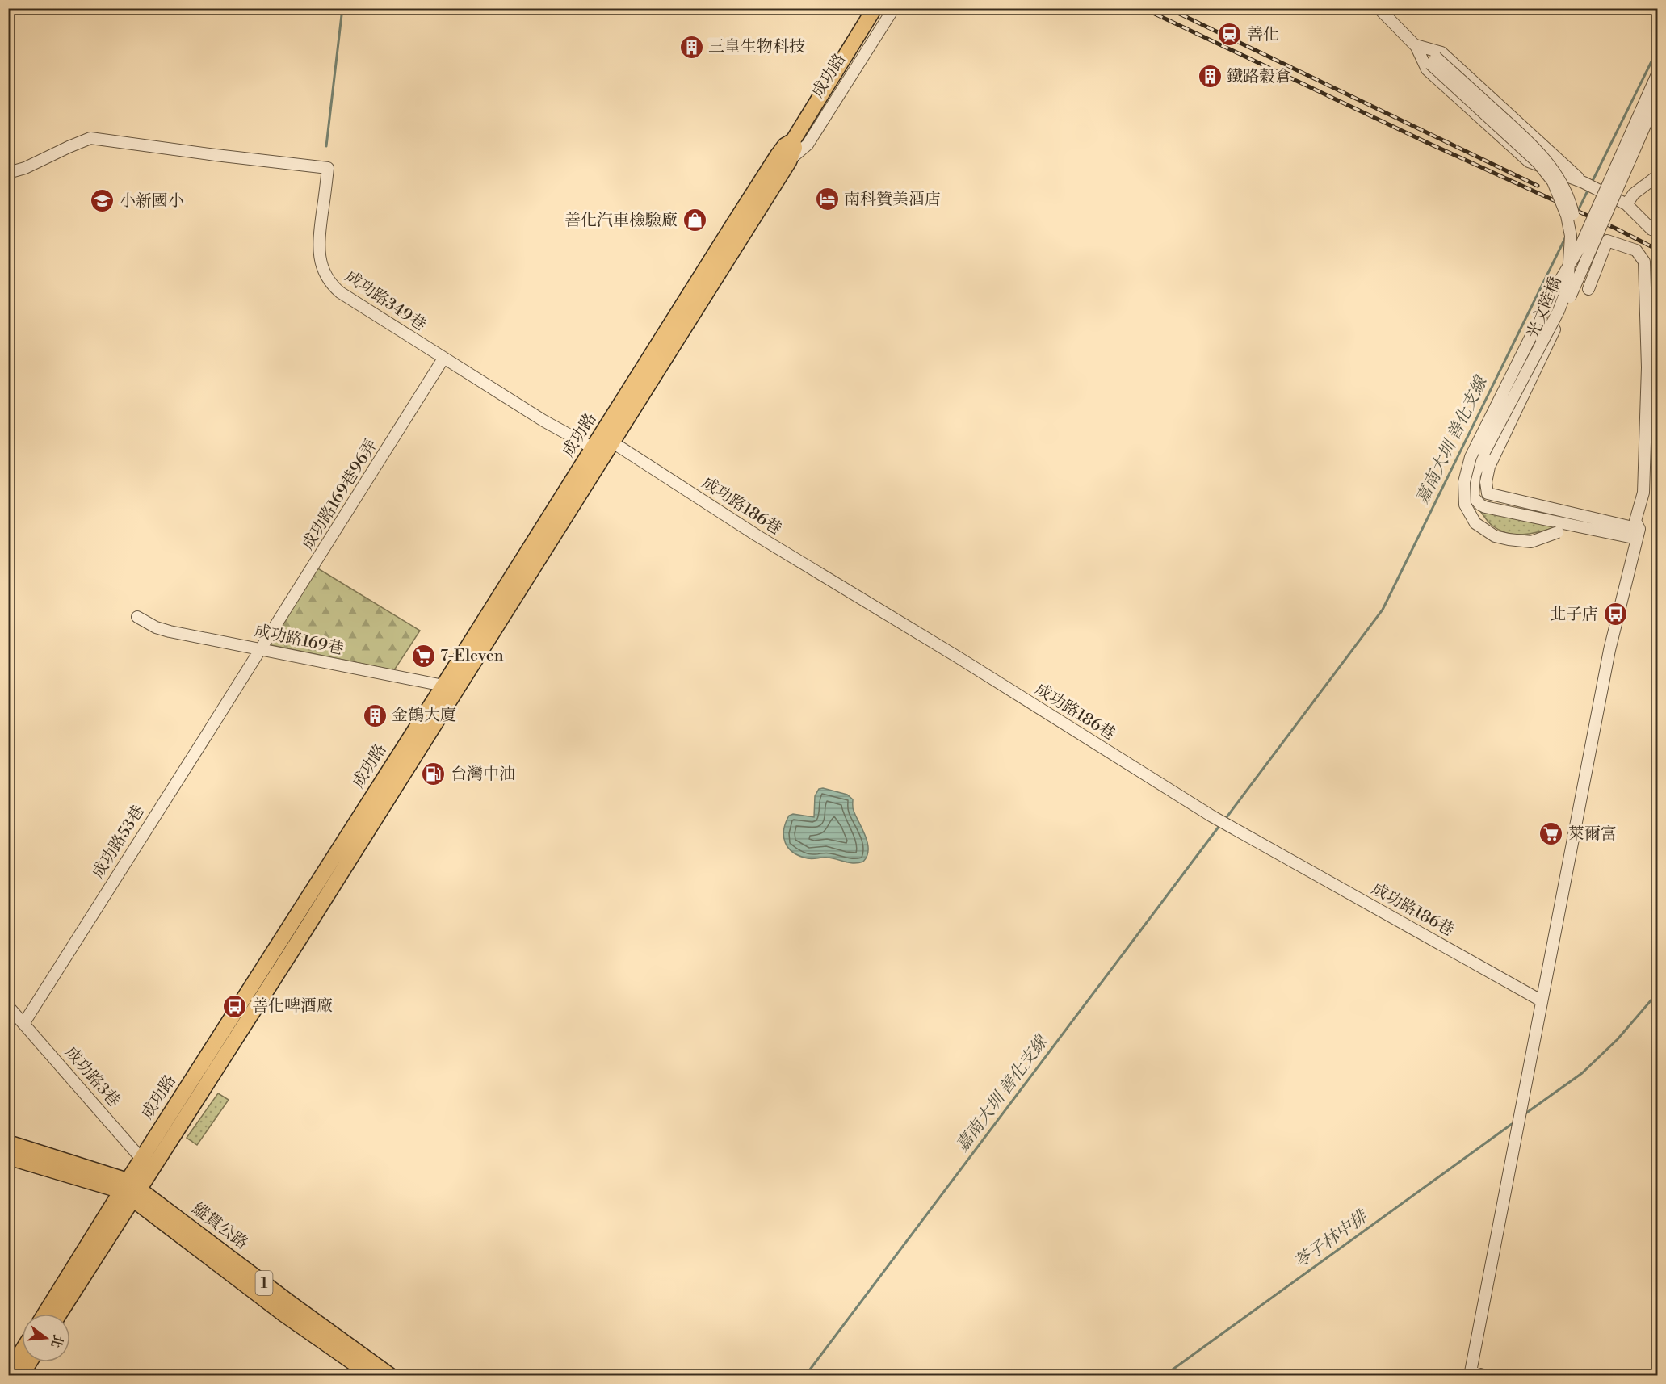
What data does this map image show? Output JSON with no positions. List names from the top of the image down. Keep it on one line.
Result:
{"streets":{"main road":["成功路","縱貫公路","1"],"street":["成功路349巷","光文陸橋","成功路169巷96弄","成功路186巷","成功路169巷","成功路53巷","成功路3巷"]},"crossings":[["成功路","成功路349巷"],["成功路","成功路186巷"],["成功路","成功路169巷"],["成功路","成功路3巷"],["成功路","縱貫公路"],["成功路349巷","成功路169巷96弄"],["成功路349巷","成功路186巷"],["成功路169巷96弄","成功路169巷"],["成功路169巷96弄","成功路53巷"],["成功路53巷","成功路3巷"]],"water":["嘉南大圳 善化支線","苓子林中排"],"places":{"station":["善化"],"building":["三皇生物科技","鐵路穀倉","金鶴大廈"],"hotel":["南科贊美酒店"],"school or university":["小新國小"],"shop":["善化汽車檢驗廠"],"bus stop":["北子店","善化啤酒廠"],"supermarket":["7-Eleven","萊爾富"],"fuel station":["台灣中油"]},"north":"right"}
